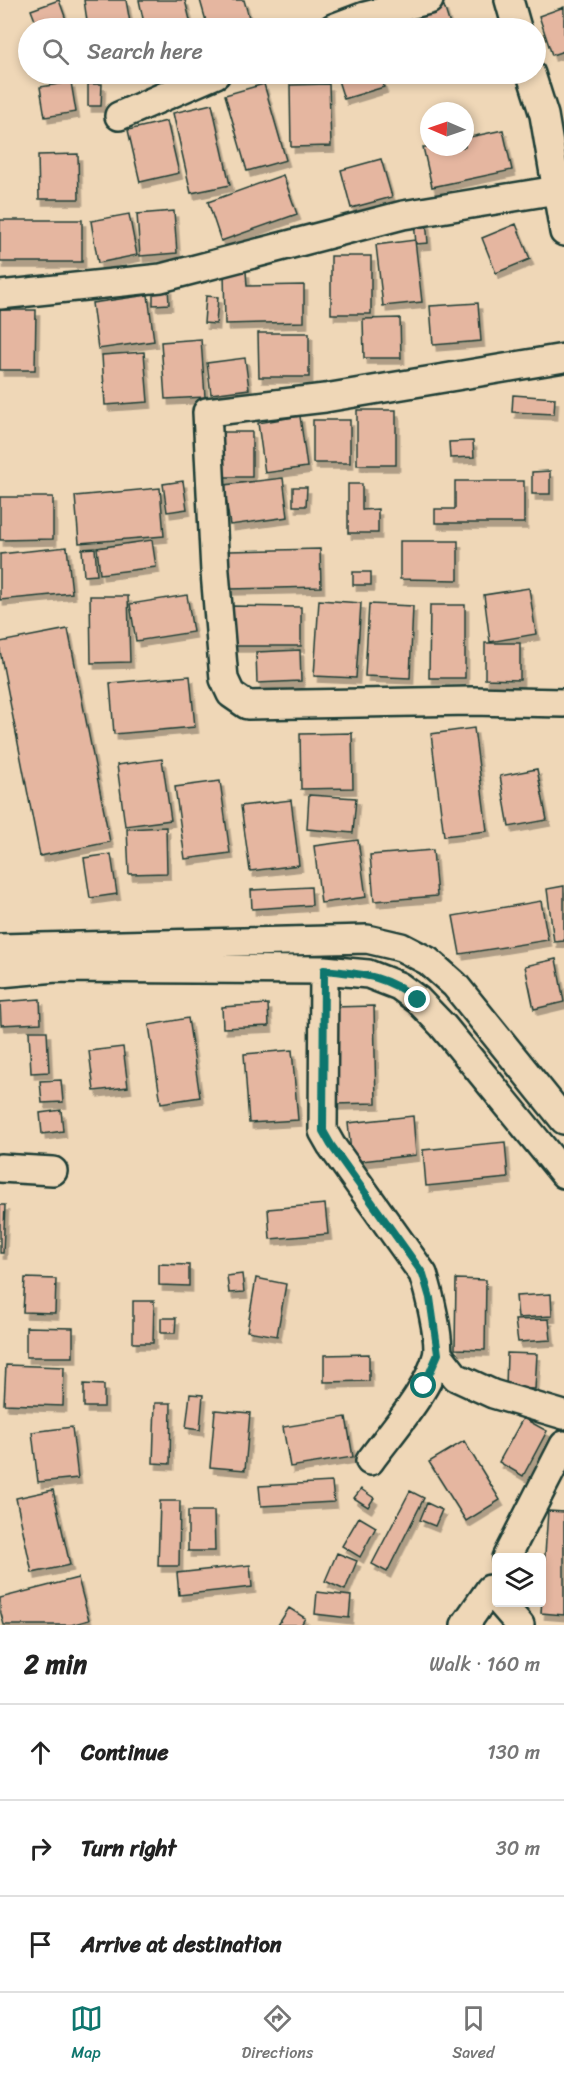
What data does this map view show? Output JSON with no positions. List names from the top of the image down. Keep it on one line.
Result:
{"north":"left","page":{"search":"Search here","heading":["2 min","Walk · 160 m"],"list":[["Continue","130 m"],["Turn right","30 m"],"Arrive at destination"],"nav":["Map","Directions","Saved"]}}
